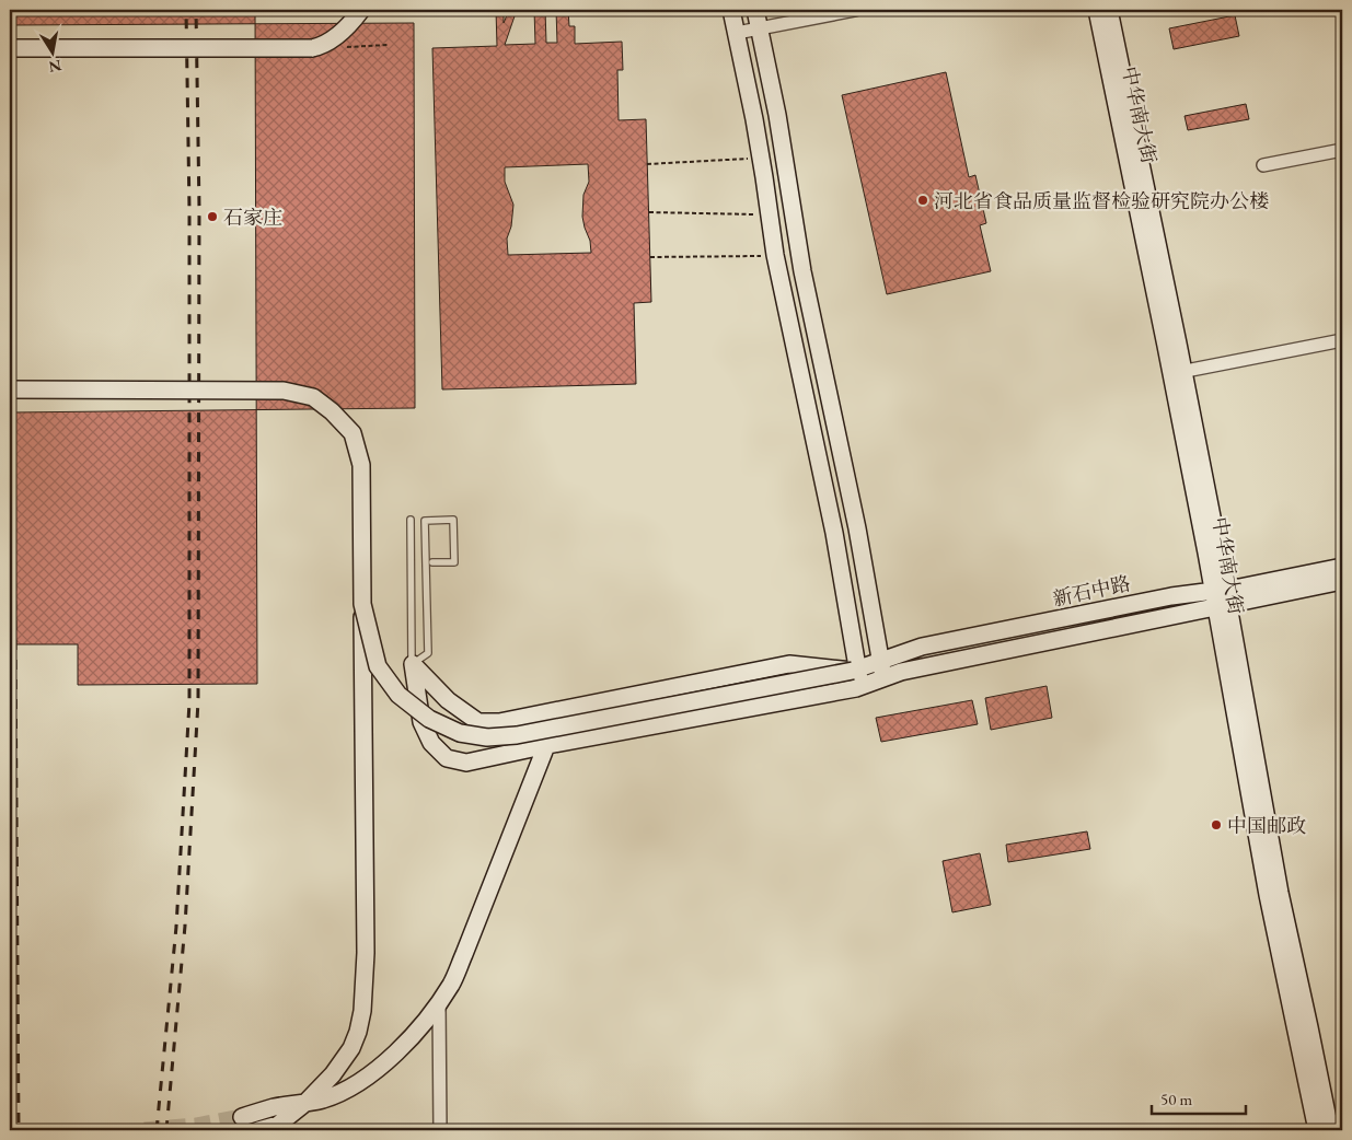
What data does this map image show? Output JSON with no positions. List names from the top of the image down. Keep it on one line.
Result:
{"streets":{"main road":["中华南大街","新石中路"]},"crossings":[["中华南大街","新石中路"]],"places":["河北省食品质量监督检验研究院办公楼","石家庄","中国邮政"],"scale_bar":"50 m","north":"bottom"}
